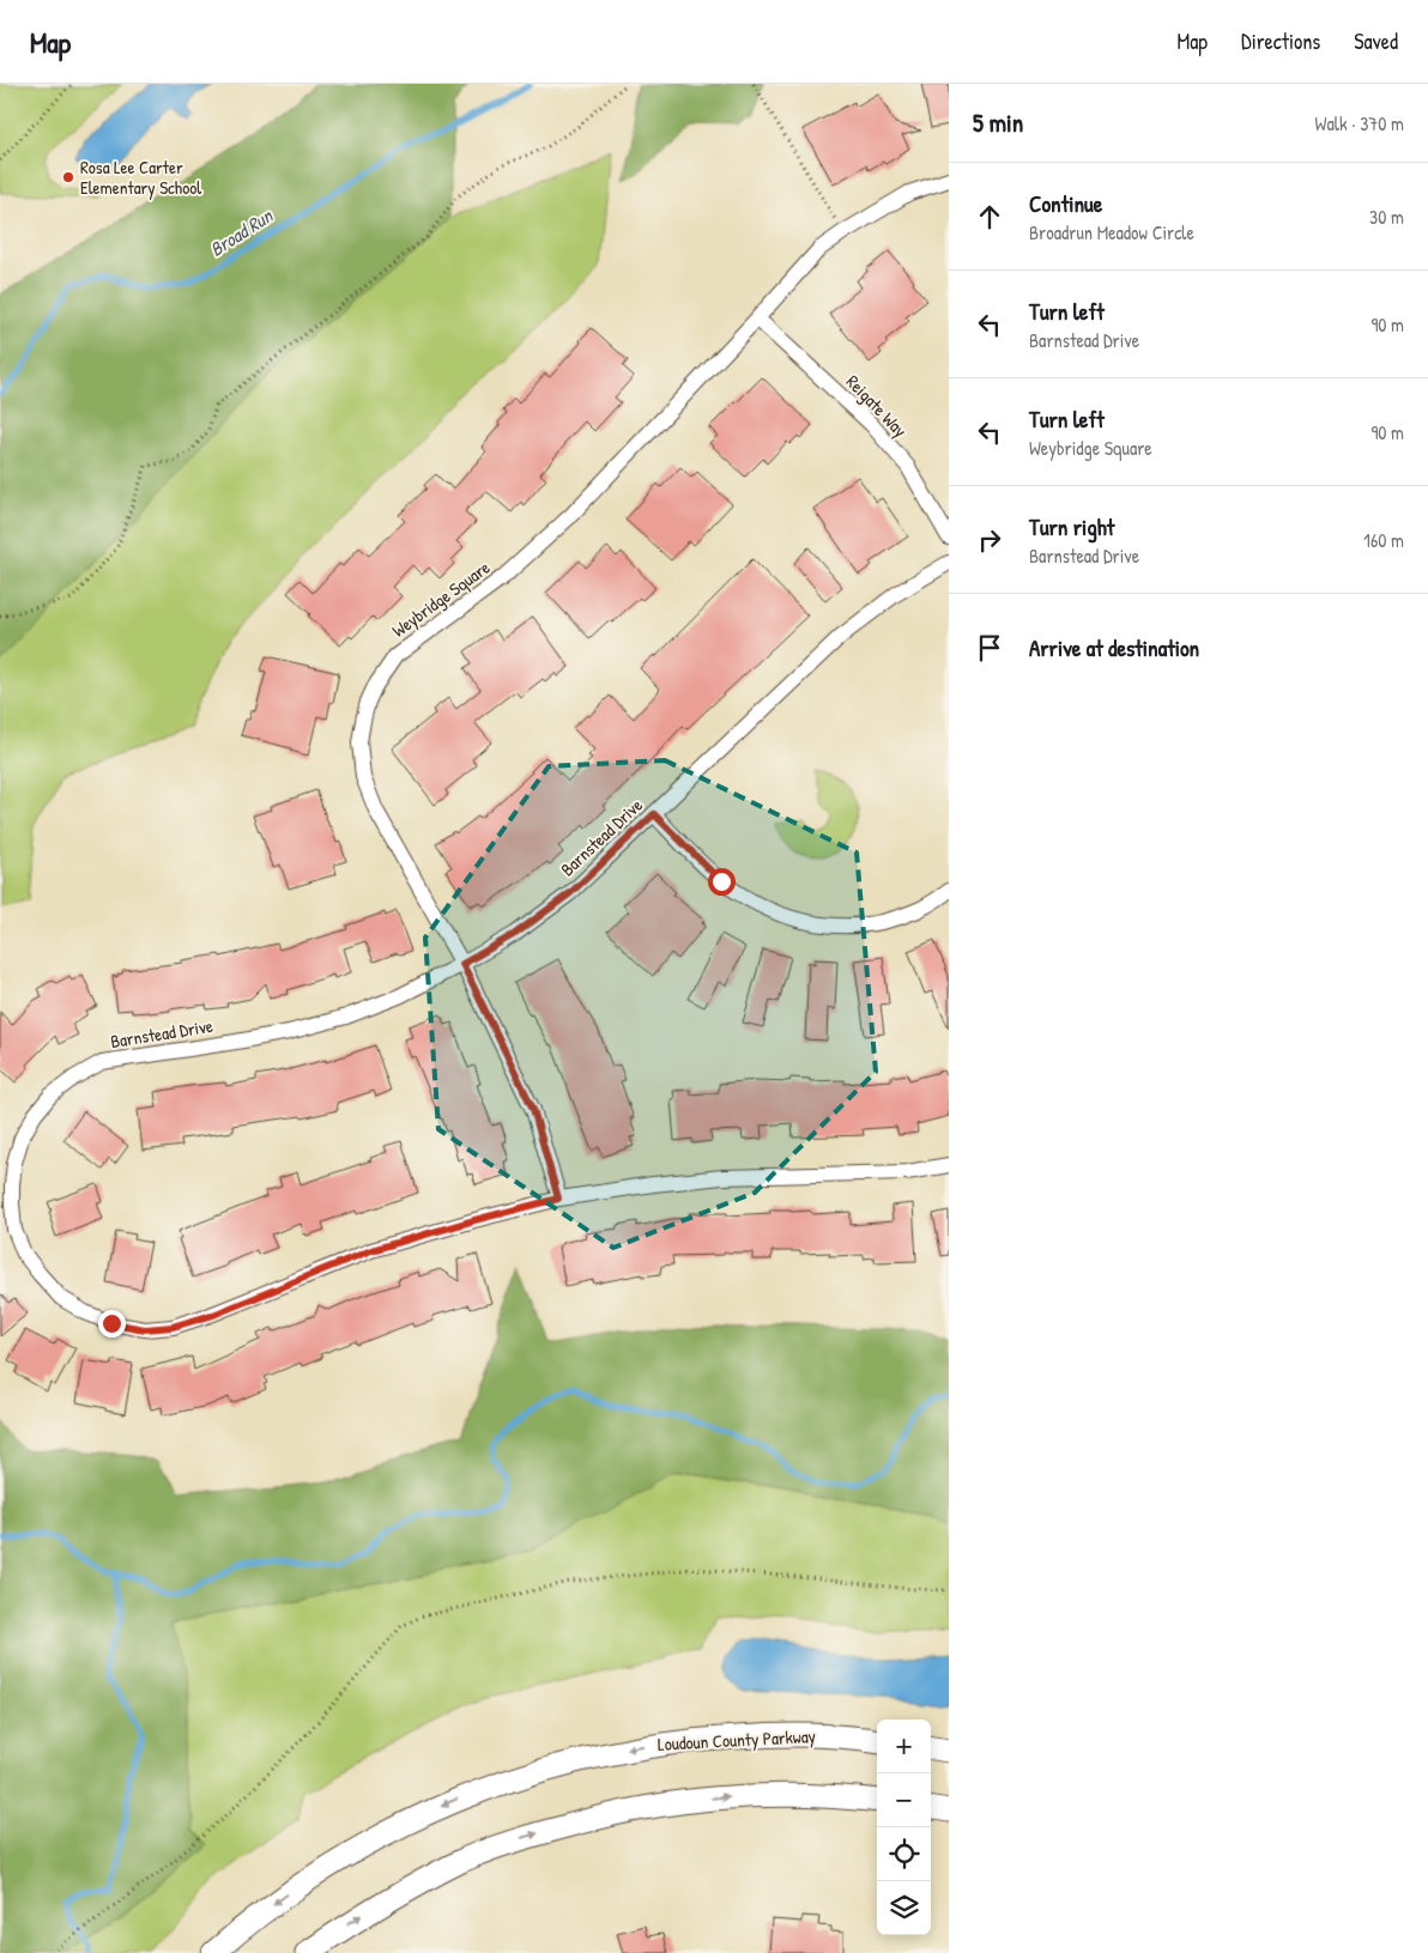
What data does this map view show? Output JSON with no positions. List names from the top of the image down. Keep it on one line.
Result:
{"streets":{"main road":["Loudoun County Parkway"],"street":["Reigate Way","Weybridge Square","Barnstead Drive"]},"crossings":[["Reigate Way","Weybridge Square"],["Weybridge Square","Barnstead Drive"]],"water":["Broad Run"],"places":["Rosa Lee Carter Elementary School"],"page":{"header":"Map","nav":["Map","Directions","Saved"],"heading":["5 min","Walk · 370 m"],"list":[["Continue","Broadrun Meadow Circle","30 m"],["Turn left","Barnstead Drive","90 m"],["Turn left","Weybridge Square","90 m"],["Turn right","Barnstead Drive","160 m"],"Arrive at destination"],"map_buttons":["+","−"]}}
